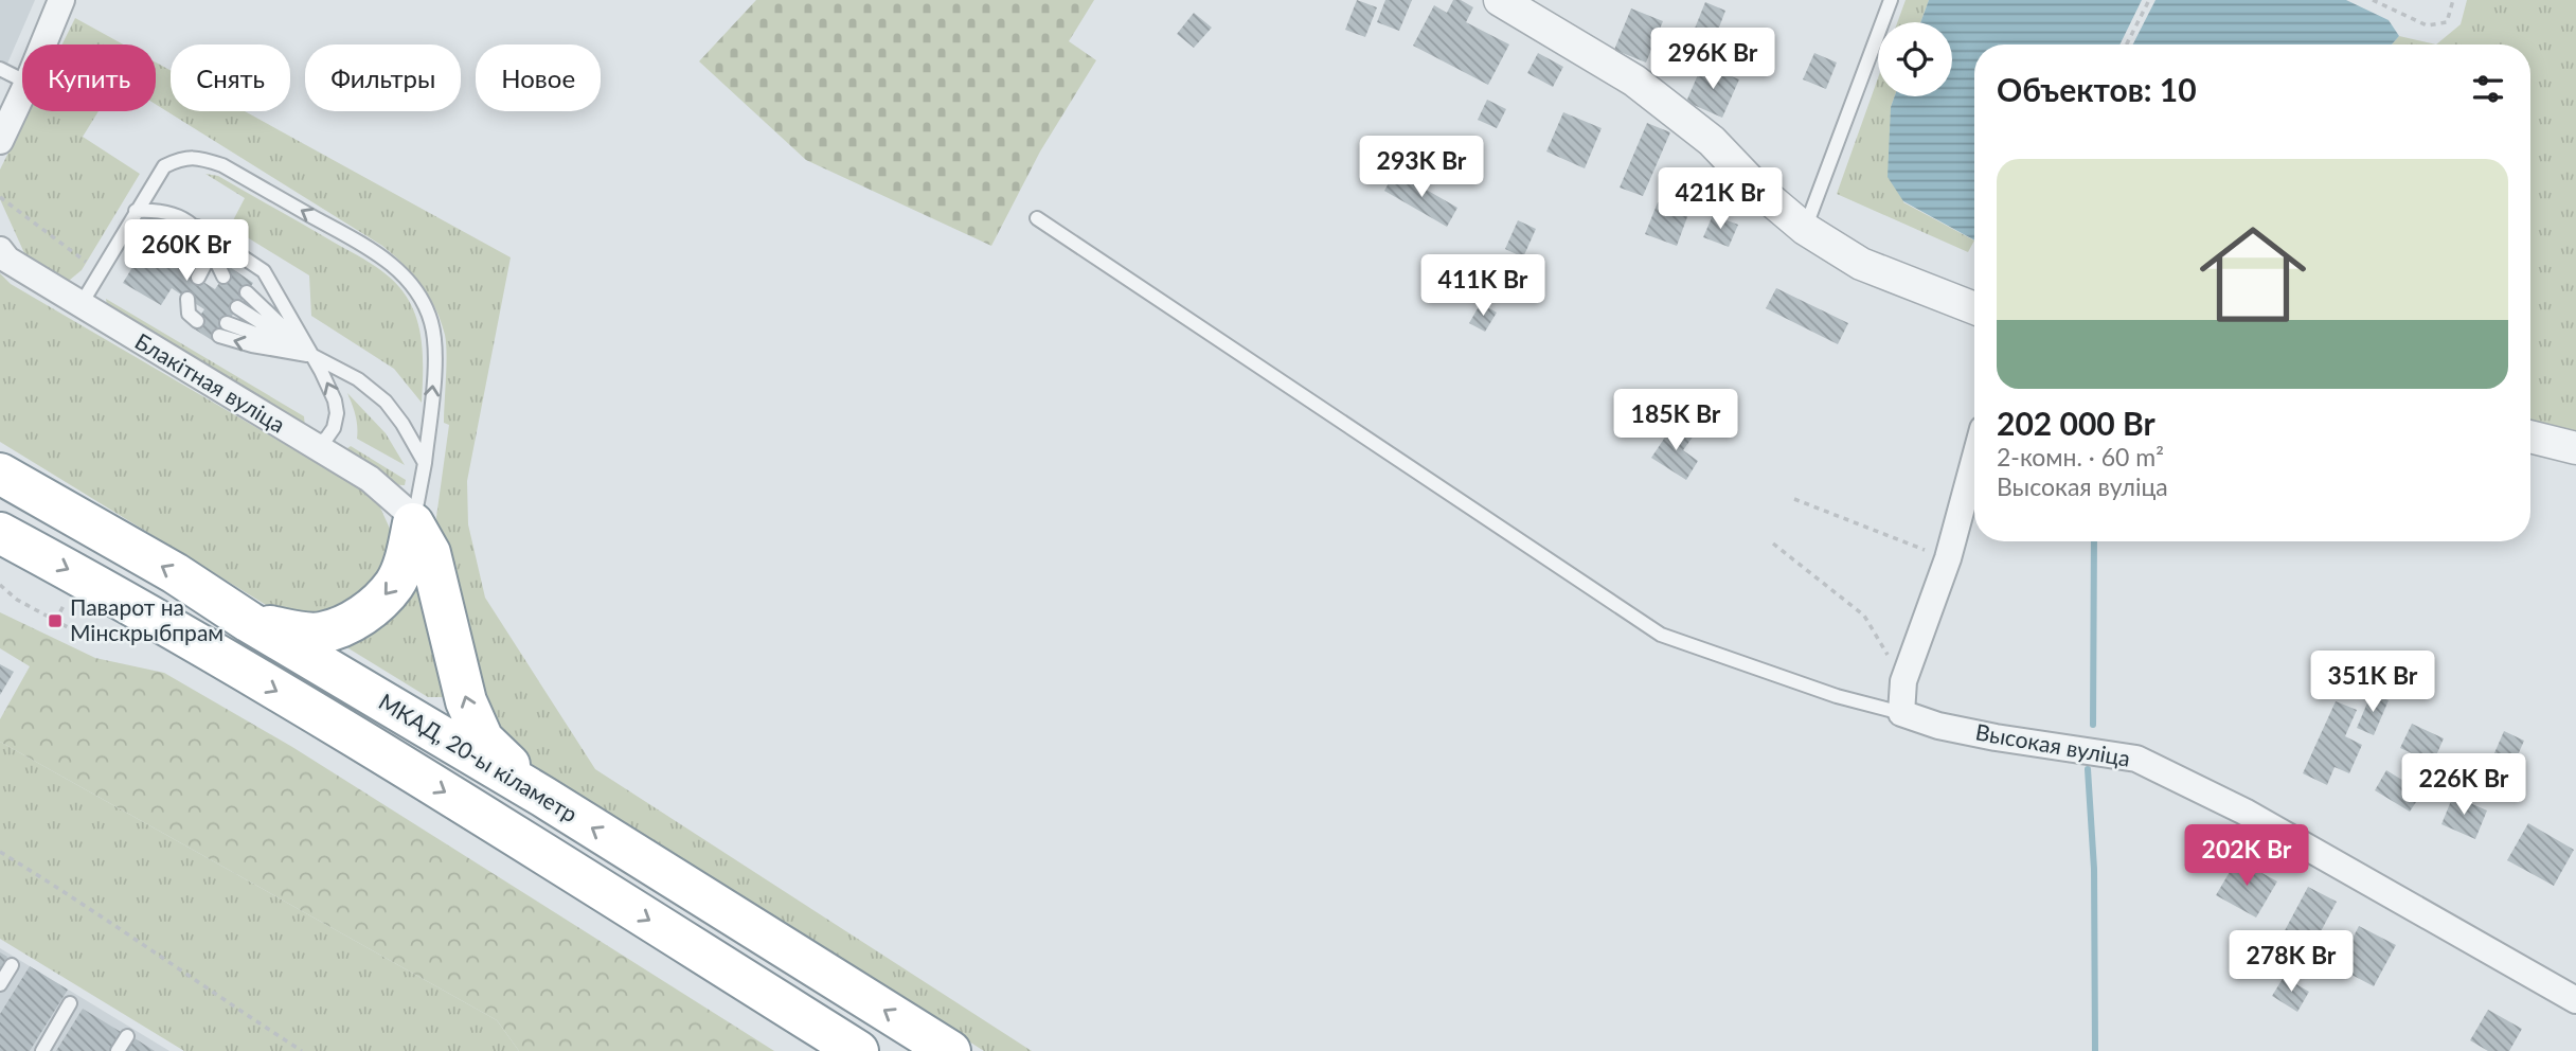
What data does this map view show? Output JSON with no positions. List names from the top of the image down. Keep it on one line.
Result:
{"streets":{"highway":["МКАД, 20-ы кіламетр"],"street":["Блакітная вуліца","Высокая вуліца"]},"places":{"transit":["Паварот на Мінскрыбпрам"]},"page":{"price":["296K Br","293K Br","421K Br","260K Br","411K Br","185K Br","351K Br","226K Br","202K Br","278K Br"],"chip":["Купить","Снять","Фильтры","Новое"],"heading":"Объектов: 10","list":[{"name":"202 000 Br","note":"2-комн. · 60 m² · Высокая вуліца"}]}}
